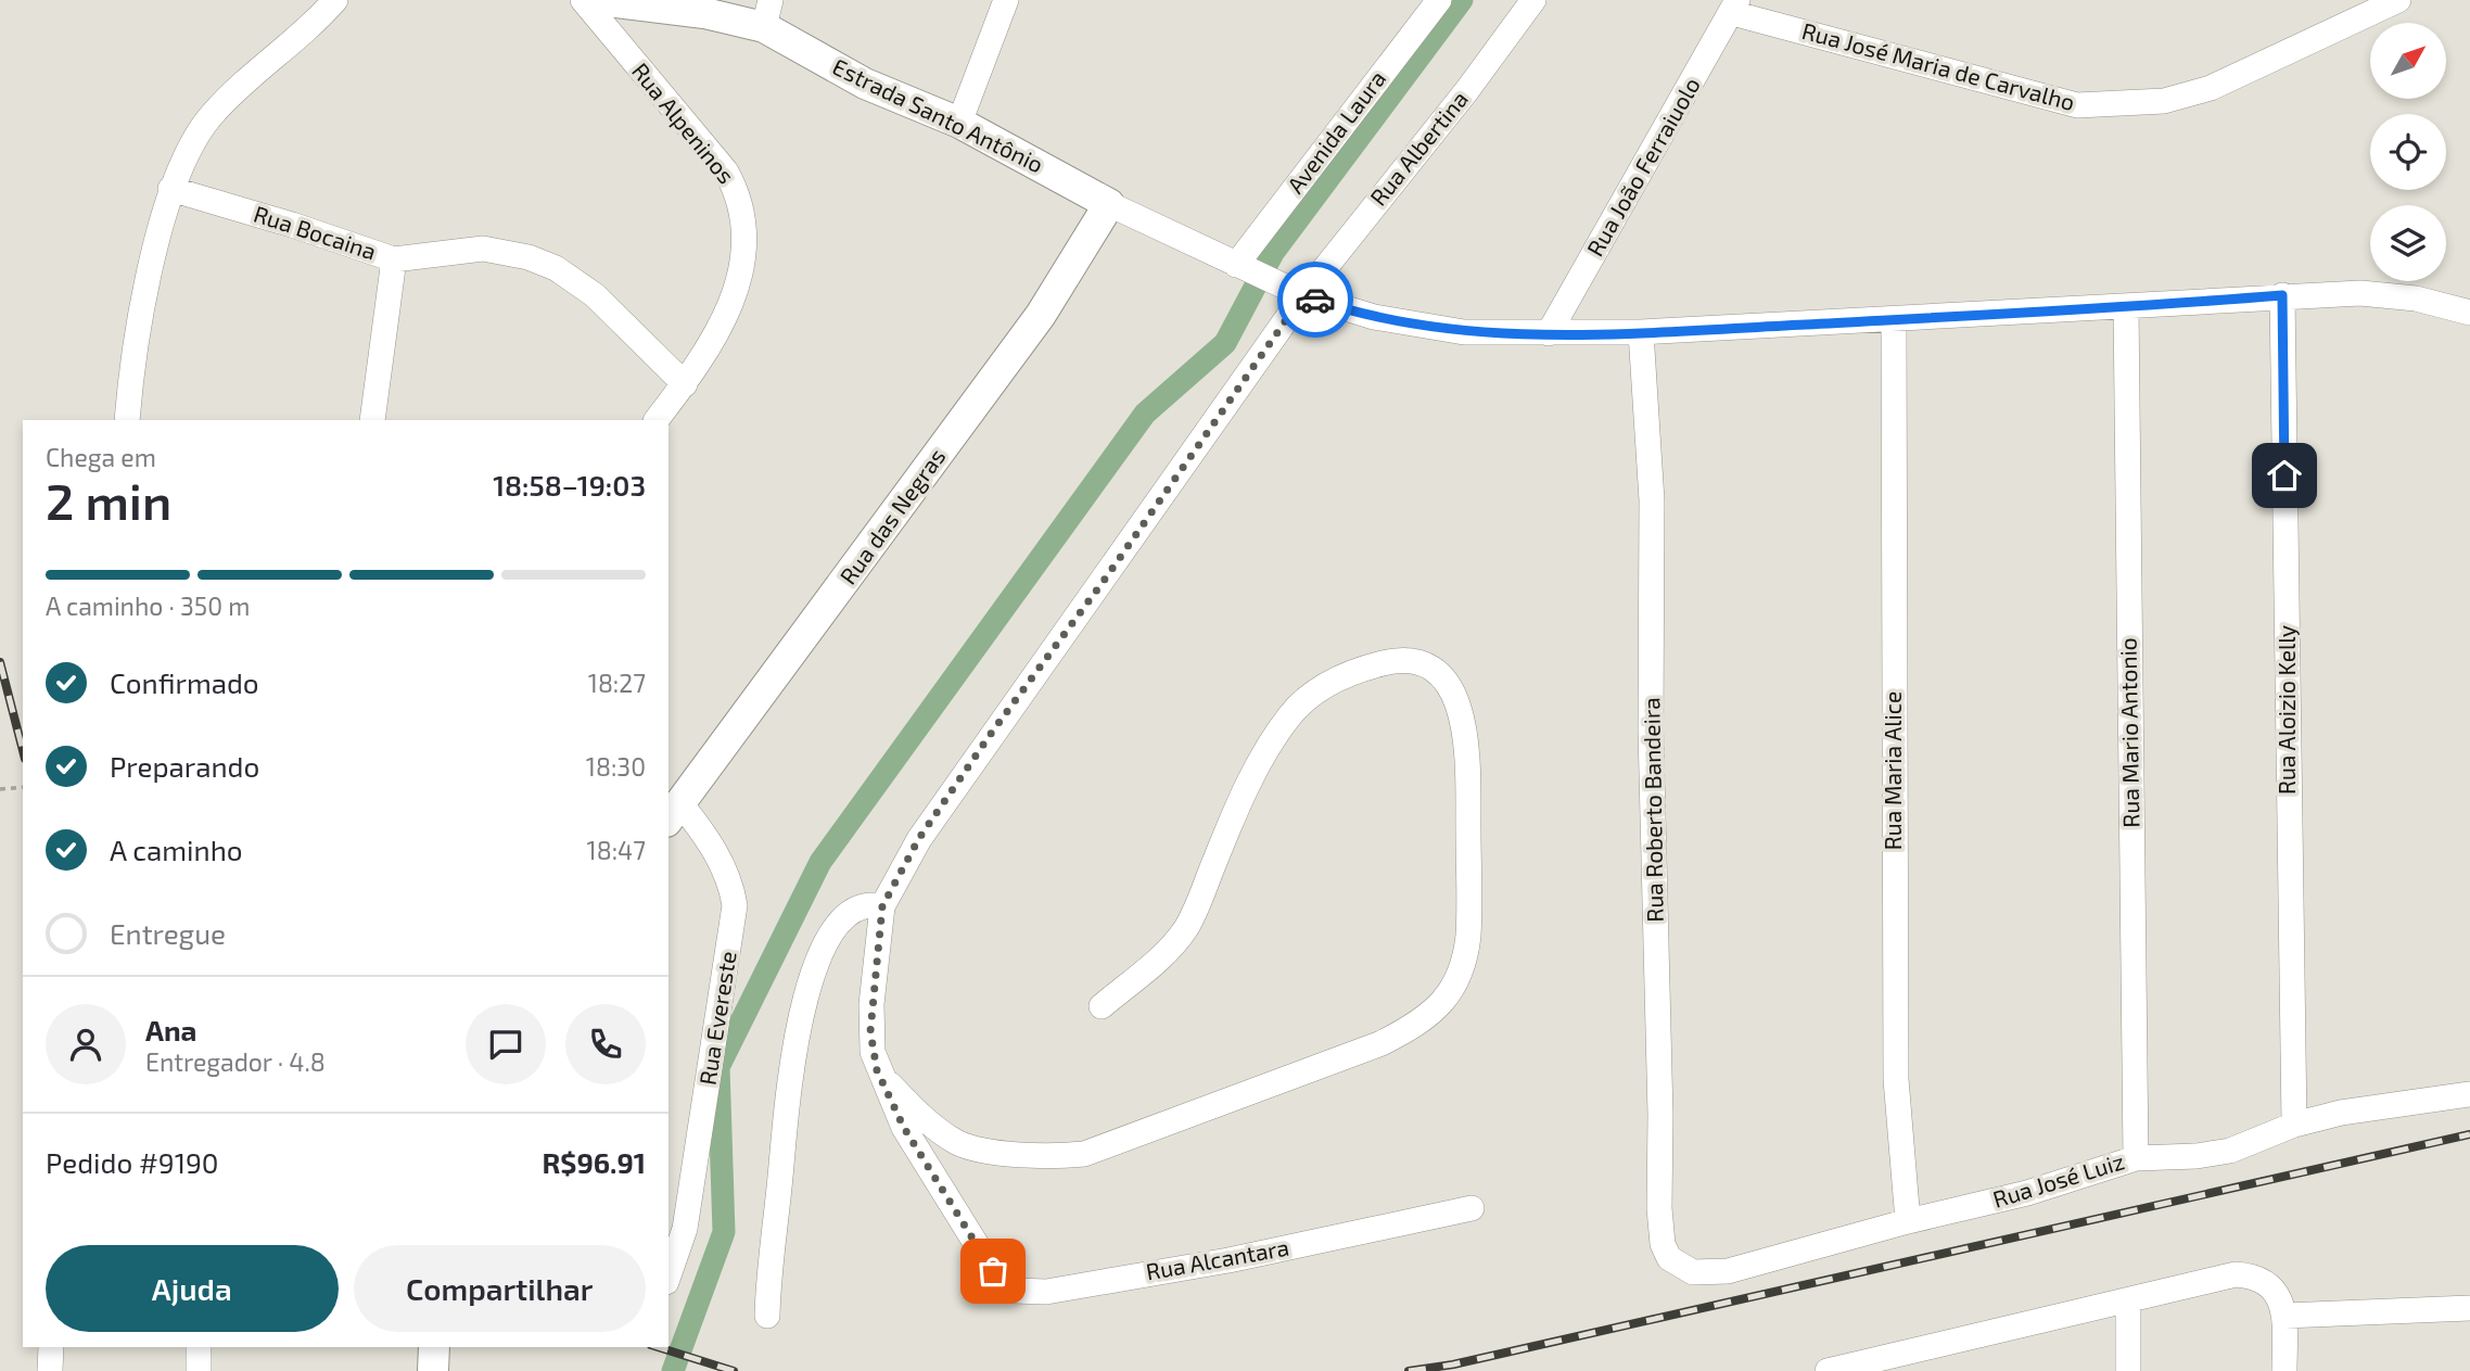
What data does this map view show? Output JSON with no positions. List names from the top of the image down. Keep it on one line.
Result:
{"streets":{"main road":["Estrada Santo Antônio","Rua das Negras"],"street":["Rua José Maria de Carvalho","Rua Alpeninos","Avenida Laura","Rua Albertina","Rua João Ferraiuolo","Rua Bocaina","Rua Aloizio Kelly","Rua Mario Antonio","Rua Maria Alice","Rua Roberto Bandeira","Rua Evereste","Rua José Luiz","Rua Alcantara"]},"crossings":[["Rua José Maria de Carvalho","Rua João Ferraiuolo"],["Estrada Santo Antônio","Avenida Laura"],["Estrada Santo Antônio","Rua Albertina"],["Estrada Santo Antônio","Rua João Ferraiuolo"],["Estrada Santo Antônio","Rua das Negras"],["Estrada Santo Antônio","Rua Aloizio Kelly"],["Estrada Santo Antônio","Rua Mario Antonio"],["Estrada Santo Antônio","Rua Maria Alice"],["Estrada Santo Antônio","Rua Roberto Bandeira"],["Rua Alpeninos","Rua Bocaina"],["Rua Albertina","Rua Alcantara"],["Rua das Negras","Rua Evereste"],["Rua Aloizio Kelly","Rua José Luiz"],["Rua Mario Antonio","Rua José Luiz"],["Rua Maria Alice","Rua José Luiz"],["Rua Roberto Bandeira","Rua José Luiz"]],"north":"top right","page":{"heading":["2 min","Chega em","18:58–19:03"],"panel":["Ana","Entregador · 4.8","Pedido #9190","R$96.91"],"bar":"A caminho · 350 m","list":[["Confirmado","18:27"],["Preparando","18:30"],["A caminho","18:47"],"Entregue"],"buttons":["Ajuda","Compartilhar"]}}
